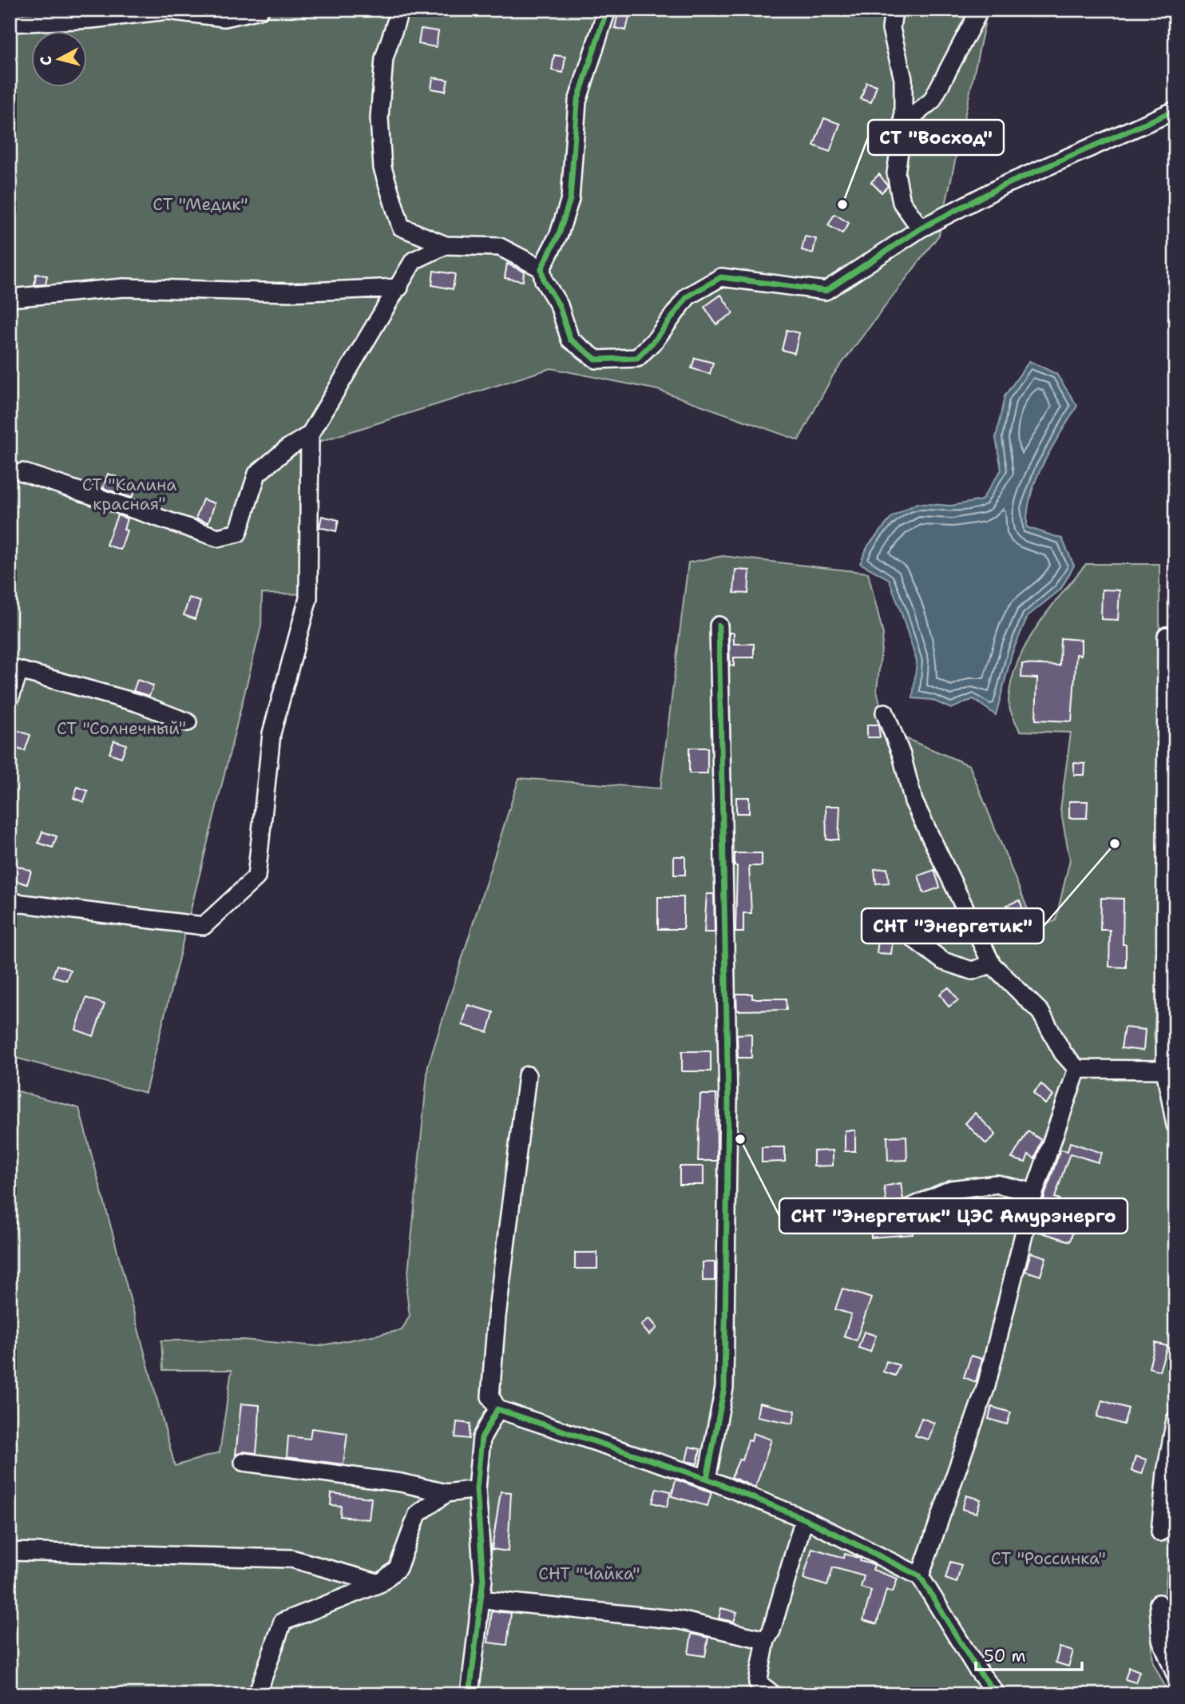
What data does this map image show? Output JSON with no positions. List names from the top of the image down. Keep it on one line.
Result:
{"parks":["СТ \"Медик\"","СТ \"Калина красная\"","СТ \"Солнечный\"","СТ \"Россинка\"","СНТ \"Чайка\""],"places":["СТ \"Восход\"","СНТ \"Энергетик\"","СНТ \"Энергетик\" ЦЭС Амурэнерго"],"scale_bar":"50 m","north":"left"}
